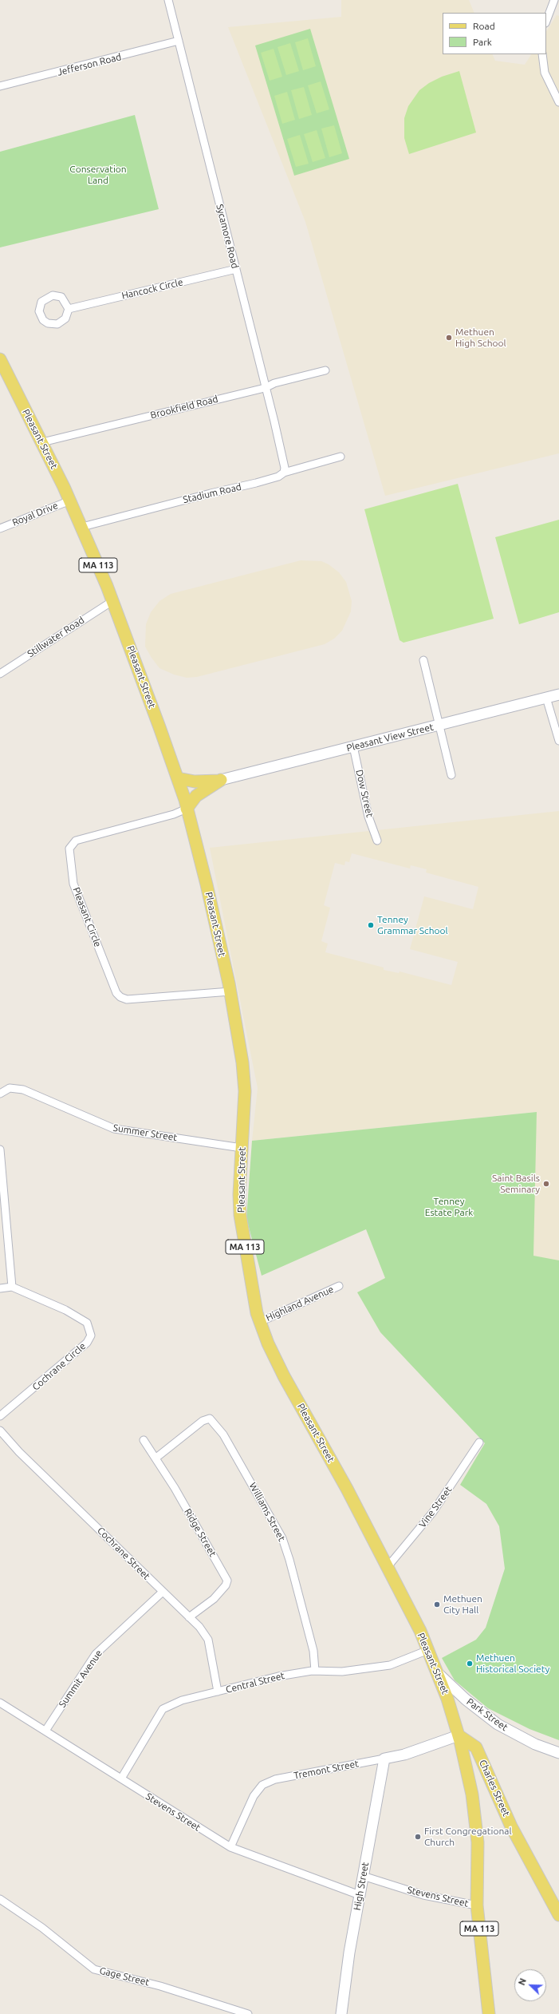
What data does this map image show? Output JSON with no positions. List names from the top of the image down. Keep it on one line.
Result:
{"streets":{"main road":["Pleasant Street","MA 113","Charles Street"],"street":["Jefferson Road","Sycamore Road","Hancock Circle","Brookfield Road","Stadium Road","Royal Drive","Stillwater Road","Pleasant View Street","Dow Street","Pleasant Circle","Summer Street","Highland Avenue","Cochrane Circle","Vine Street","Williams Street","Ridge Street","Cochrane Street","Summit Avenue","Central Street","Park Street","Tremont Street","Stevens Street","High Street","Gage Street"]},"crossings":[["Jefferson Road","Sycamore Road"],["Sycamore Road","Hancock Circle"],["Sycamore Road","Brookfield Road"],["Sycamore Road","Stadium Road"],["Brookfield Road","Pleasant Street"],["Pleasant Street","Stadium Road"],["Pleasant Street","Royal Drive"],["Pleasant Street","Stillwater Road"],["Pleasant Street","Pleasant Circle"],["Pleasant Street","Summer Street"],["Pleasant Street","Highland Avenue"],["Pleasant Street","Vine Street"],["Pleasant Street","Central Street"],["Pleasant Street","Park Street"],["Pleasant Street","Tremont Street"],["Pleasant Street","Charles Street"],["Pleasant Street","Stevens Street"],["Pleasant View Street","Dow Street"],["Williams Street","Ridge Street"],["Williams Street","Central Street"],["Ridge Street","Cochrane Street"],["Cochrane Street","Summit Avenue"],["Cochrane Street","Central Street"],["Summit Avenue","Stevens Street"],["Central Street","Stevens Street"],["Tremont Street","Charles Street"],["Tremont Street","Stevens Street"],["Tremont Street","High Street"],["Stevens Street","High Street"]],"parks":["Conservation Land","Tenney Estate Park"],"places":["Methuen High School","Tenney Grammar School","Saint Basils Seminary","Methuen City Hall","Methuen Historical Society","First Congregational Church"],"legend":["Road","Park"],"north":"top left"}
